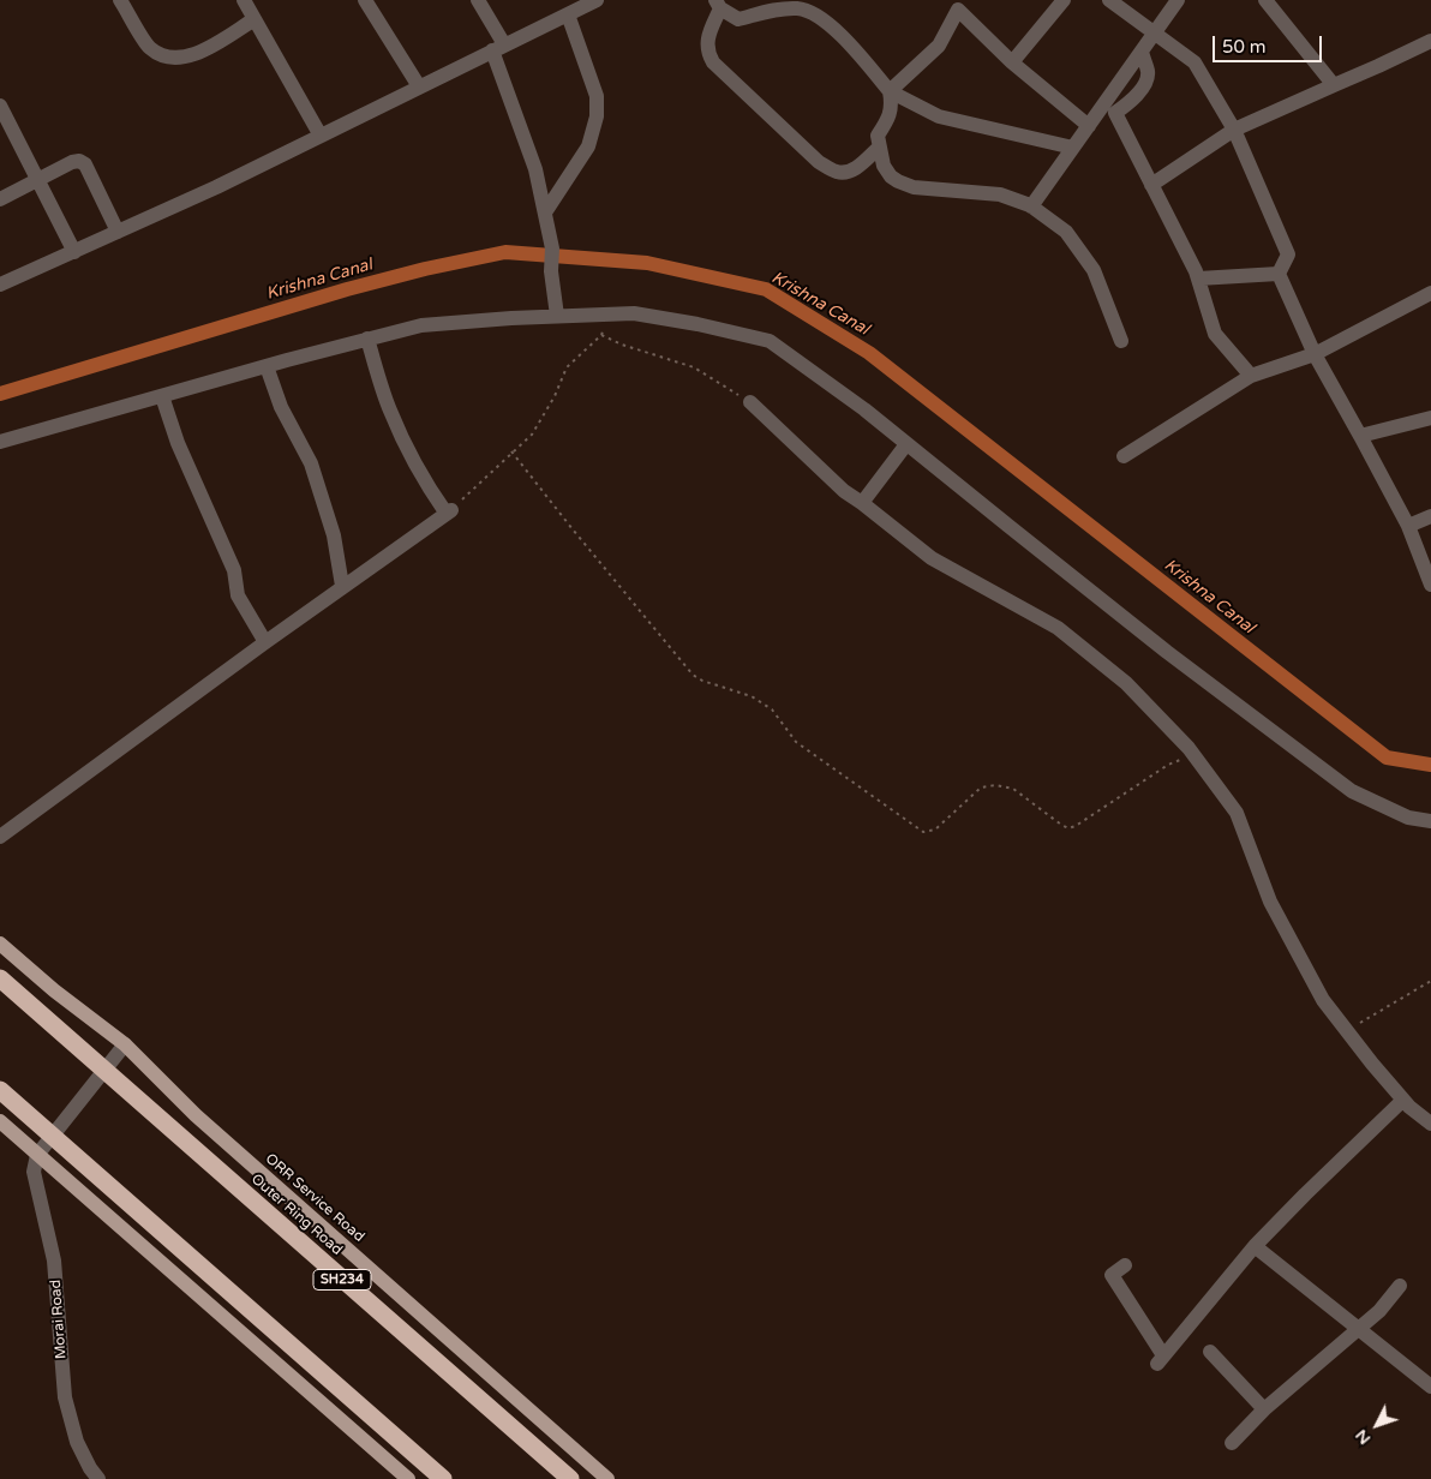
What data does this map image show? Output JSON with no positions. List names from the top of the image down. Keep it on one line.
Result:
{"streets":{"highway":["Outer Ring Road","SH234"],"main road":["ORR Service Road"],"street":["Morai Road"]},"water":["Krishna Canal"],"scale_bar":"50 m","north":"bottom left"}
